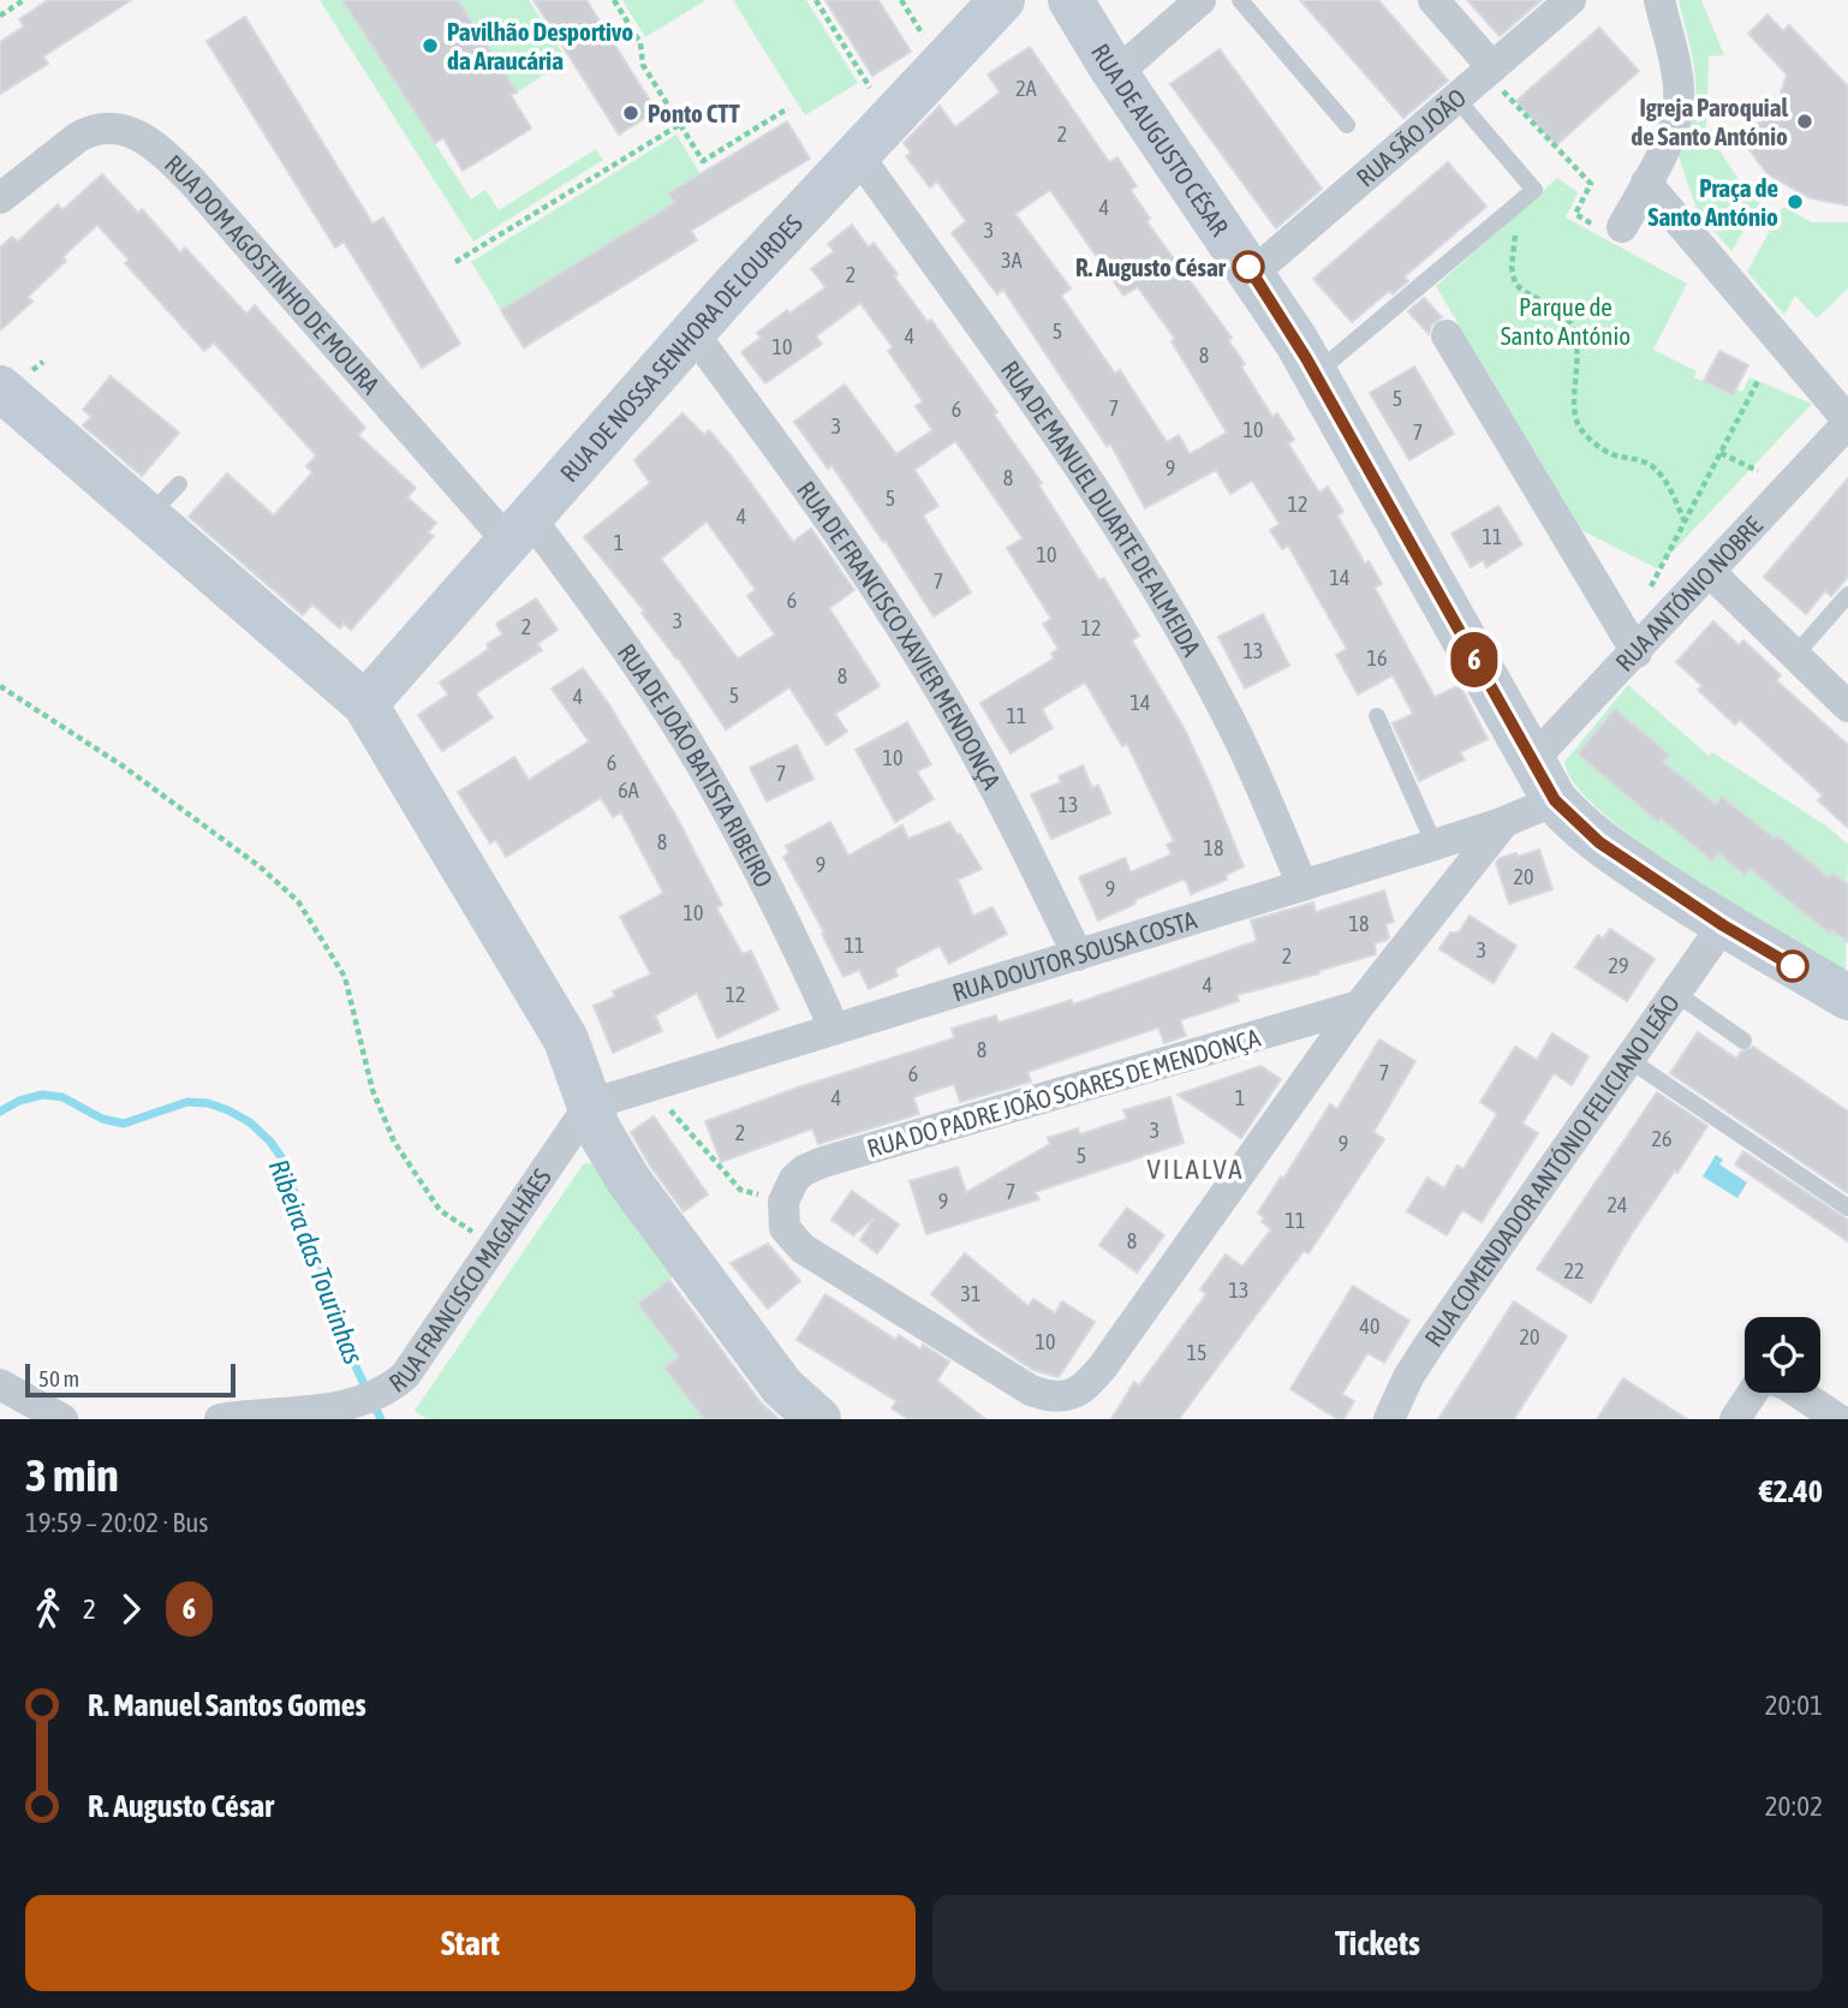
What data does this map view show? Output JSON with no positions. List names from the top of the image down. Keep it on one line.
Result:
{"streets":{"street":["RUA SÃO JOÃO","RUA DE AUGUSTO CÉSAR","RUA DOM AGOSTINHO DE MOURA","RUA DE NOSSA SENHORA DE LOURDES","RUA DE MANUEL DUARTE DE ALMEIDA","RUA ANTÓNIO NOBRE","RUA DE FRANCISCO XAVIER MENDONÇA","RUA DE JOÃO BATISTA RIBEIRO","RUA DOUTOR SOUSA COSTA","RUA DO PADRE JOÃO SOARES DE MENDONÇA","RUA COMENDADOR ANTÓNIO FELICIANO LEÃO","RUA FRANCISCO MAGALHÃES"]},"crossings":[["RUA SÃO JOÃO","RUA DE AUGUSTO CÉSAR"],["RUA DE AUGUSTO CÉSAR","RUA ANTÓNIO NOBRE"],["RUA DE AUGUSTO CÉSAR","RUA DOUTOR SOUSA COSTA"],["RUA DE AUGUSTO CÉSAR","RUA COMENDADOR ANTÓNIO FELICIANO LEÃO"],["RUA DOM AGOSTINHO DE MOURA","RUA DE NOSSA SENHORA DE LOURDES"],["RUA DOM AGOSTINHO DE MOURA","RUA DE JOÃO BATISTA RIBEIRO"],["RUA DE NOSSA SENHORA DE LOURDES","RUA DE MANUEL DUARTE DE ALMEIDA"],["RUA DE NOSSA SENHORA DE LOURDES","RUA DE FRANCISCO XAVIER MENDONÇA"],["RUA DE NOSSA SENHORA DE LOURDES","RUA DE JOÃO BATISTA RIBEIRO"],["RUA DE MANUEL DUARTE DE ALMEIDA","RUA DOUTOR SOUSA COSTA"],["RUA DE FRANCISCO XAVIER MENDONÇA","RUA DOUTOR SOUSA COSTA"],["RUA DE JOÃO BATISTA RIBEIRO","RUA DOUTOR SOUSA COSTA"],["RUA DOUTOR SOUSA COSTA","RUA FRANCISCO MAGALHÃES"]],"districts":["VILALVA"],"water":["Ribeira das Tourinhas"],"parks":["Parque de Santo António"],"places":["Pavilhão Desportivo da Araucária","Ponto CTT","Igreja Paroquial de Santo António","Praça de Santo António","R. Augusto César"],"lines":["bus line 6"],"house_numbers":["2A","2","4","3","3A","2","5","4","10","8","5","7","6","3","10","7","9","8","5","12","4","11","1","10","14","7","6","3","2","12","13","16","8","5","4","14","11","10","6","7","6A","13","8","18","9","20","9","10","18","11","3","2","29","4","12","8","7","6","4","1","3","2","26","9","5","7","9","24","11","8","22","13","31","40","20","10","15"],"scale_bar":"50 m","page":{"on_map":"6","scale":"50 m","heading":["3 min","19:59 – 20:02 · Bus","€2.40"],"legs":["2","6"],"list":[{"name":"R. Manuel Santos Gomes","value":"20:01"},{"name":"R. Augusto César","value":"20:02"}],"buttons":["Start","Tickets"]}}
